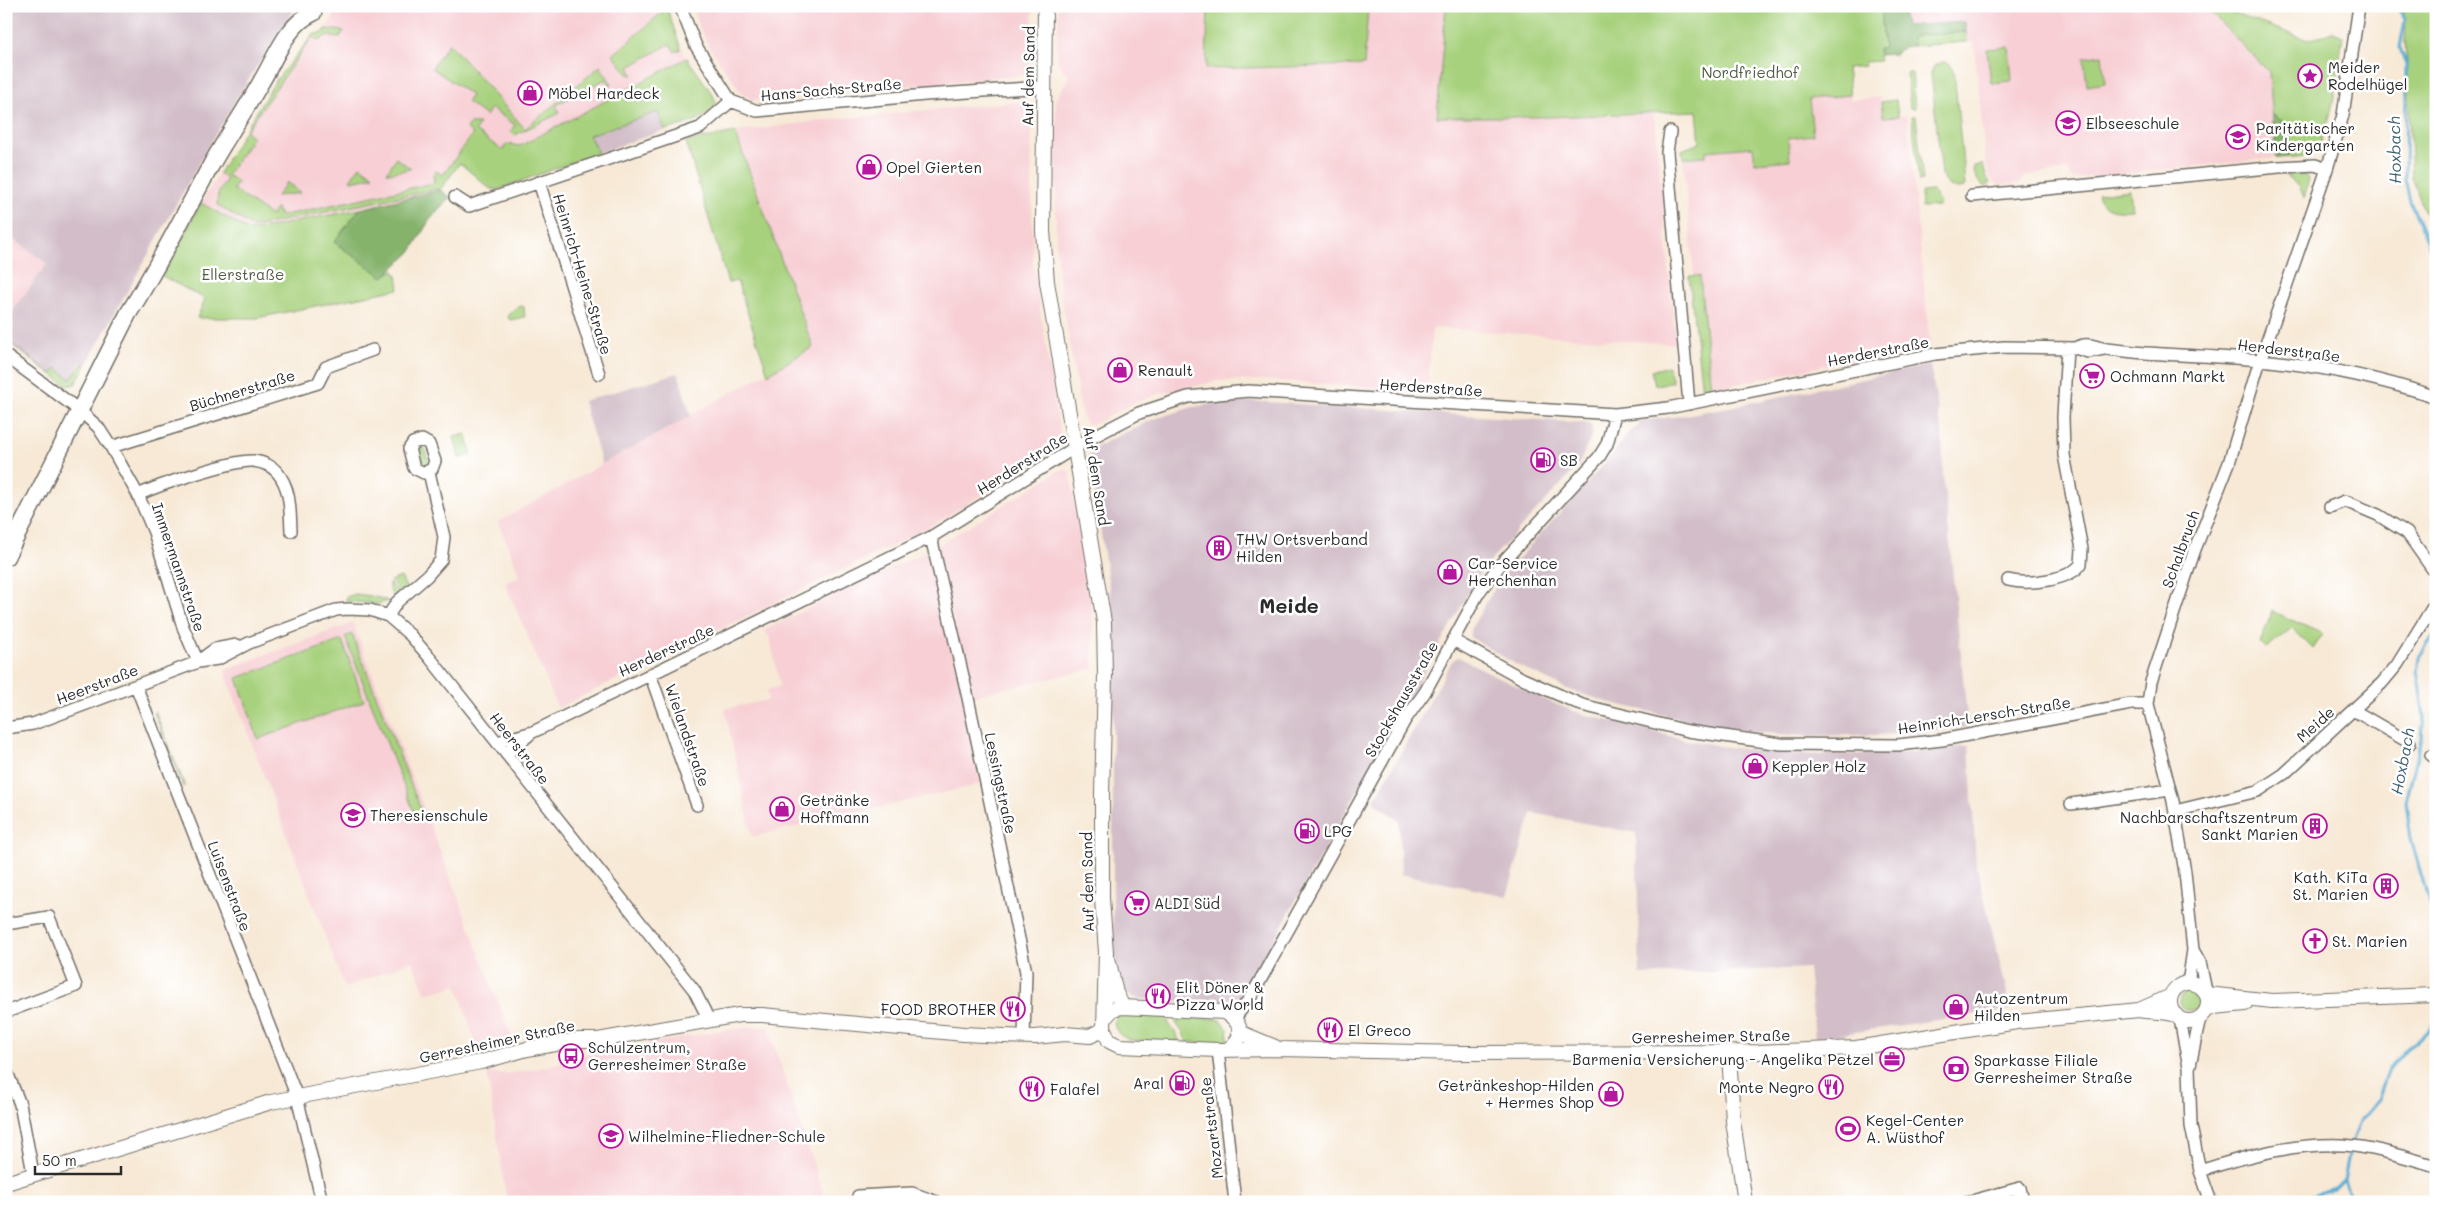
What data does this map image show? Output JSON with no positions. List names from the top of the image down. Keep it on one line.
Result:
{"streets":{"street":["Auf dem Sand","Hans-Sachs-Straße","Heinrich-Heine-Straße","Herderstraße","Büchnerstraße","Schalbruch","Immermannstraße","Heerstraße","Stockshausstraße","Heinrich-Lersch-Straße","Meide","Wielandstraße","Lessingstraße","Luisenstraße","Gerresheimer Straße","Mozartstraße"]},"crossings":[["Auf dem Sand","Hans-Sachs-Straße"],["Auf dem Sand","Herderstraße"],["Auf dem Sand","Gerresheimer Straße"],["Hans-Sachs-Straße","Heinrich-Heine-Straße"],["Herderstraße","Schalbruch"],["Herderstraße","Heerstraße"],["Herderstraße","Stockshausstraße"],["Herderstraße","Wielandstraße"],["Herderstraße","Lessingstraße"],["Büchnerstraße","Immermannstraße"],["Schalbruch","Heinrich-Lersch-Straße"],["Schalbruch","Meide"],["Schalbruch","Gerresheimer Straße"],["Immermannstraße","Heerstraße"],["Heerstraße","Luisenstraße"],["Heerstraße","Gerresheimer Straße"],["Stockshausstraße","Heinrich-Lersch-Straße"],["Lessingstraße","Gerresheimer Straße"],["Luisenstraße","Gerresheimer Straße"],["Gerresheimer Straße","Mozartstraße"]],"districts":["Meide"],"water":["Hoxbach"],"parks":["Nordfriedhof","Ellerstraße"],"places":{"place":["Meider Rodelhügel"],"shop":["Möbel Hardeck","Opel Gierten","Renault","Car-Service Herchenhan","Keppler Holz","Getränke Hoffmann","Autozentrum Hilden","Getränkeshop-Hilden + Hermes Shop"],"school or university":["Elbseeschule","Paritätischer Kindergarten","Theresienschule","Wilhelmine-Fliedner-Schule"],"supermarket":["Ochmann Markt","ALDI Süd"],"fuel station":["SB","LPG","Aral"],"building":["THW Ortsverband Hilden","Nachbarschaftszentrum Sankt Marien","Kath. KiTa St. Marien"],"church":["St. Marien"],"restaurant":["Elit Döner & Pizza World","FOOD BROTHER","El Greco","Monte Negro","Falafel"],"bus stop":["Schulzentrum, Gerresheimer Straße"],"office":["Barmenia Versicherung - Angelika Petzel"],"bank":["Sparkasse Filiale Gerresheimer Straße"],"sports":["Kegel-Center A. Wüsthof"]},"scale_bar":"50 m"}
